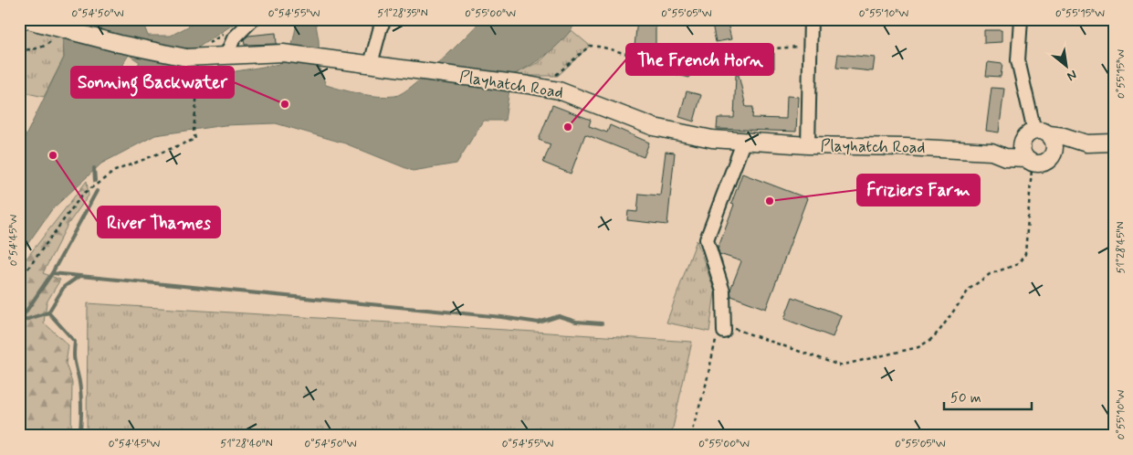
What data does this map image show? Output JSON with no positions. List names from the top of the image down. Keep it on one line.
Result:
{"streets":{"main road":["Playhatch Road"]},"places":["Sonning Backwater","The French Horn","River Thames","Friziers Farm"],"scale_bar":"50 m","north":"bottom right","coordinates":["0°54'50\"W","0°54'55\"W","51°28'35\"N","0°55'00\"W","0°55'05\"W","0°55'10\"W","0°55'15\"W","0°54'45\"W","51°28'45\"N","51°28'40\"N"]}
